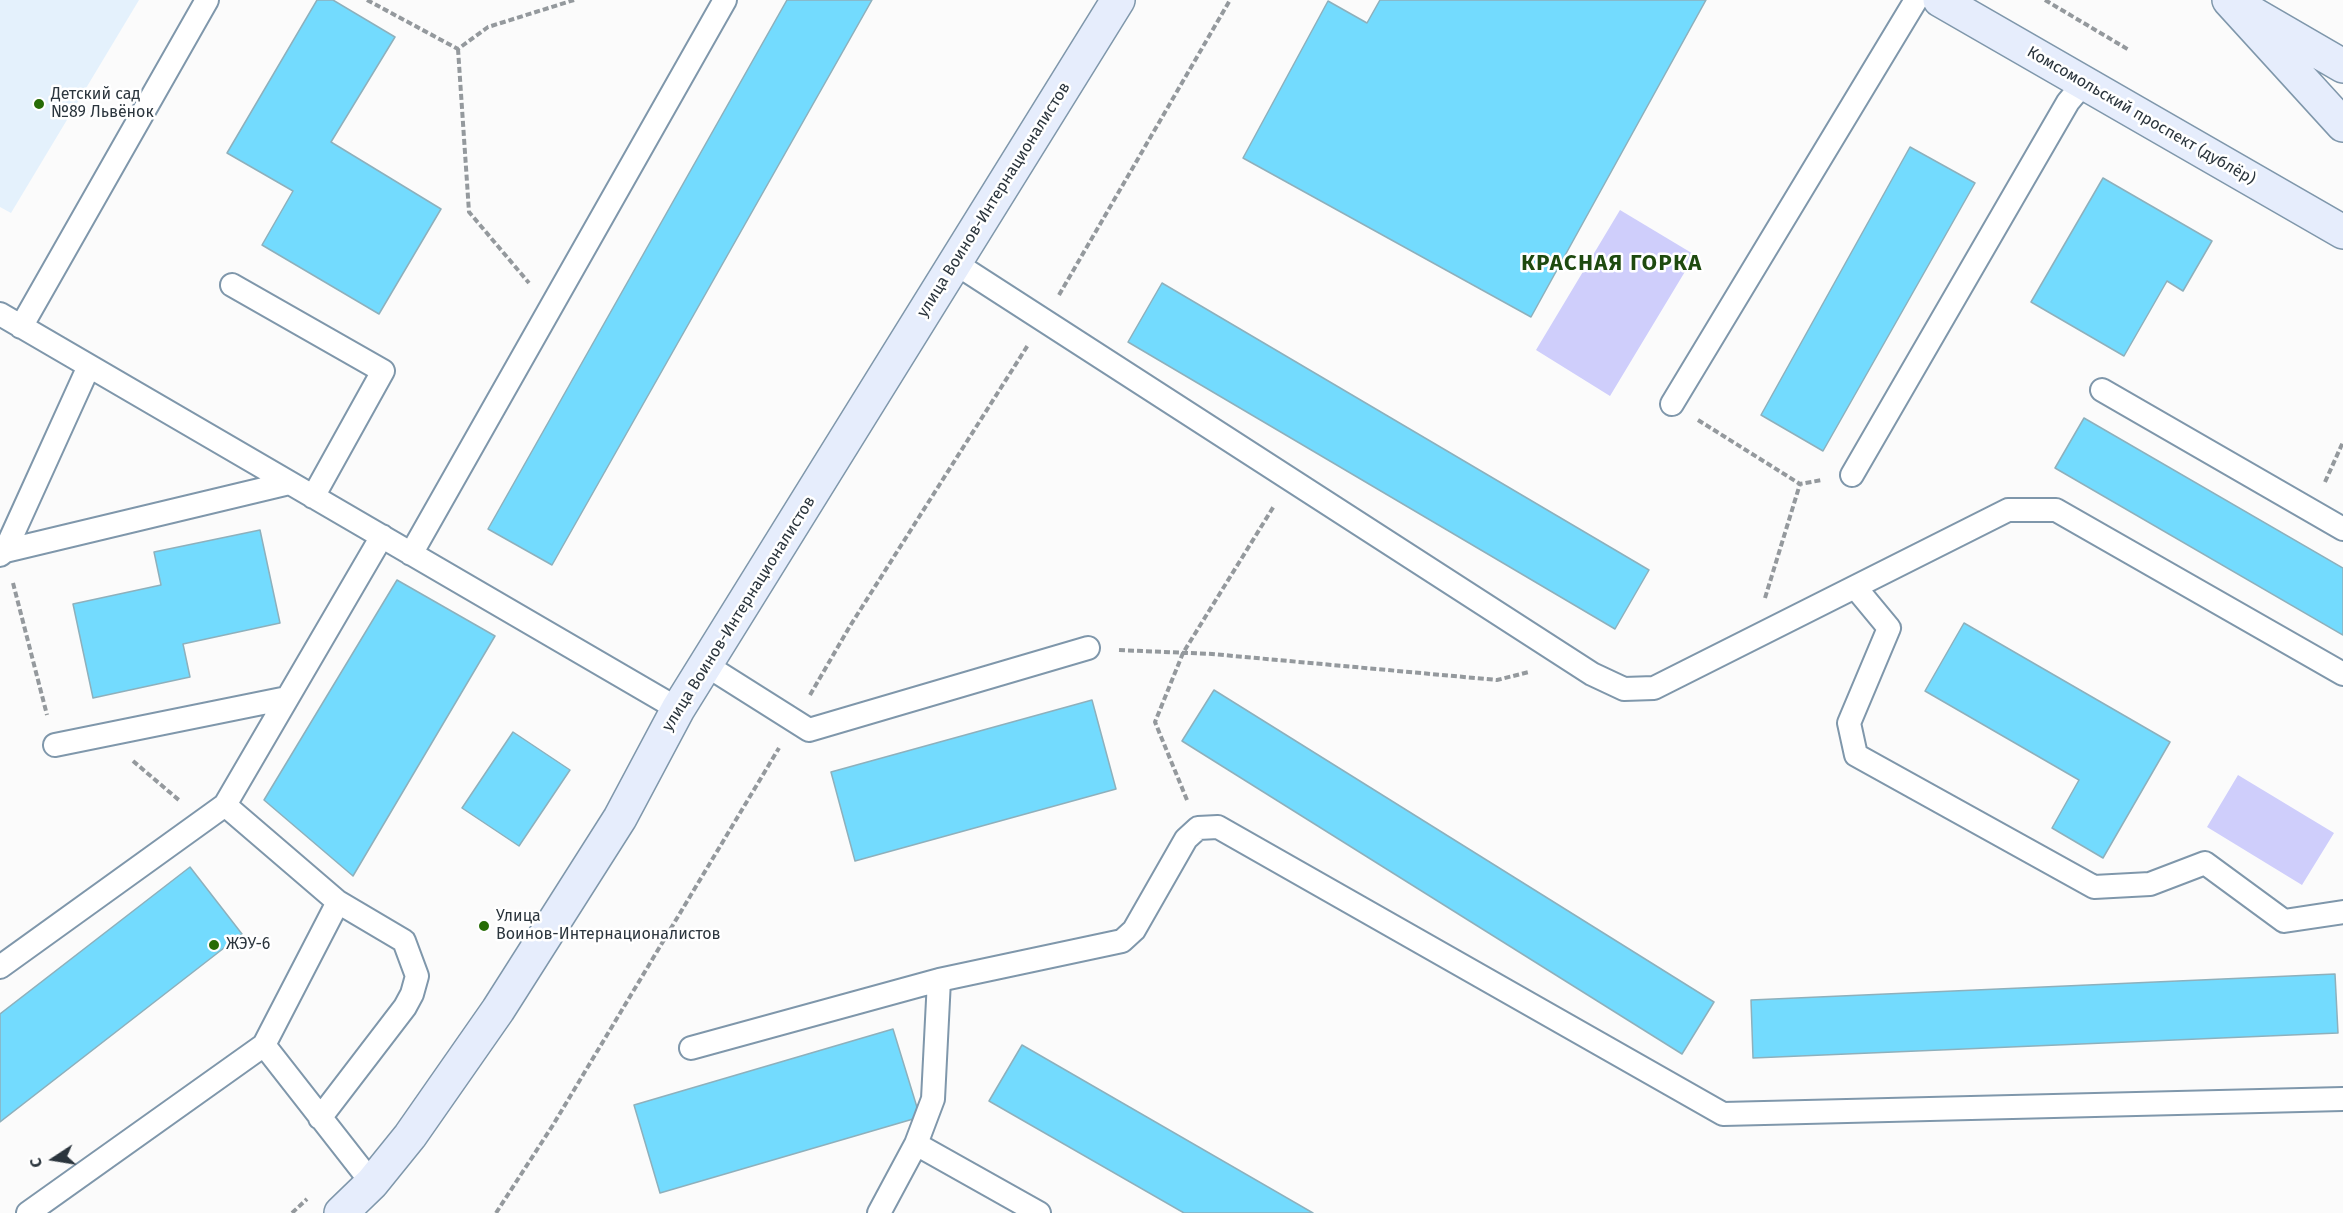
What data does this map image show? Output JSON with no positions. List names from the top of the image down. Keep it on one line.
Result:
{"streets":{"main road":["Комсомольский проспект (дублёр)","улица Воинов-Интернационалистов"]},"districts":["КРАСНАЯ ГОРКА"],"places":["Детский сад №89 Львёнок","Улица Воинов-Интернационалистов","ЖЭУ-6"],"north":"left"}
